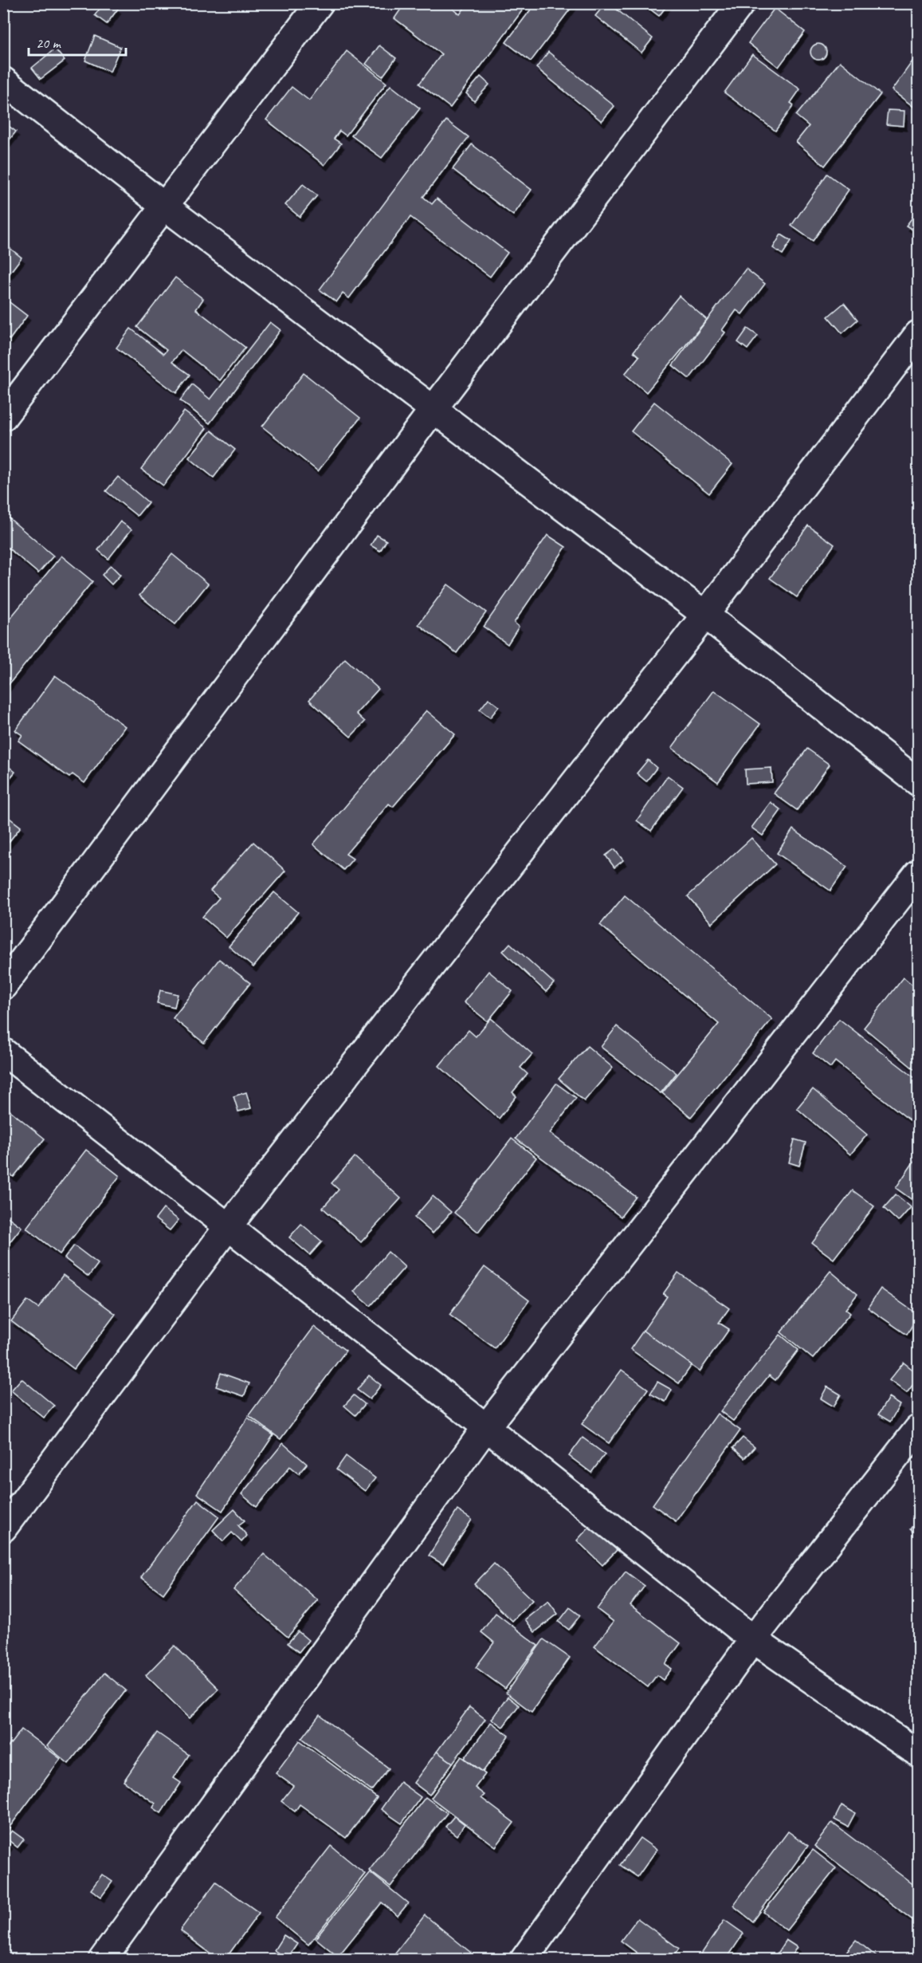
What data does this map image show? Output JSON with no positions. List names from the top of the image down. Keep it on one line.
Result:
{"scale_bar":"20 m"}
